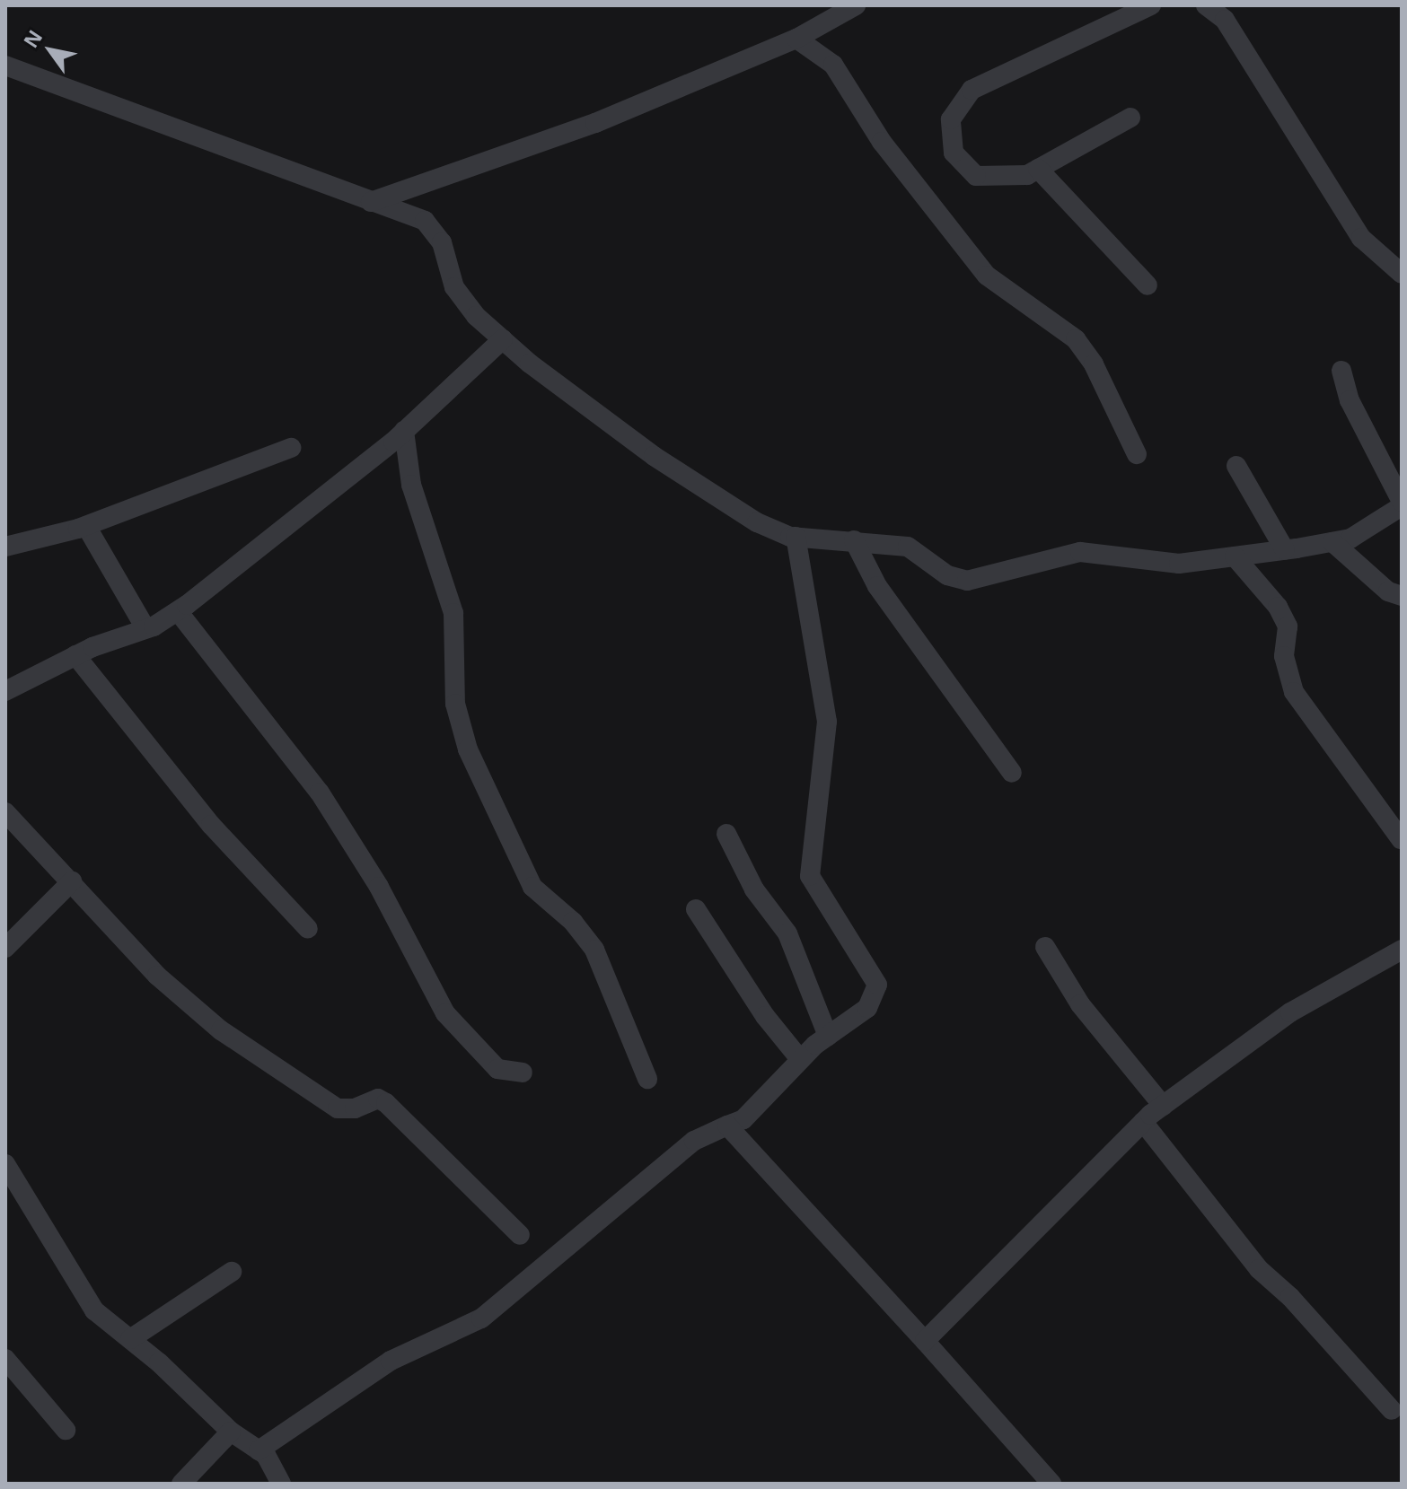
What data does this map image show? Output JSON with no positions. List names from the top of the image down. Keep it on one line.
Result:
{"north":"top left"}
